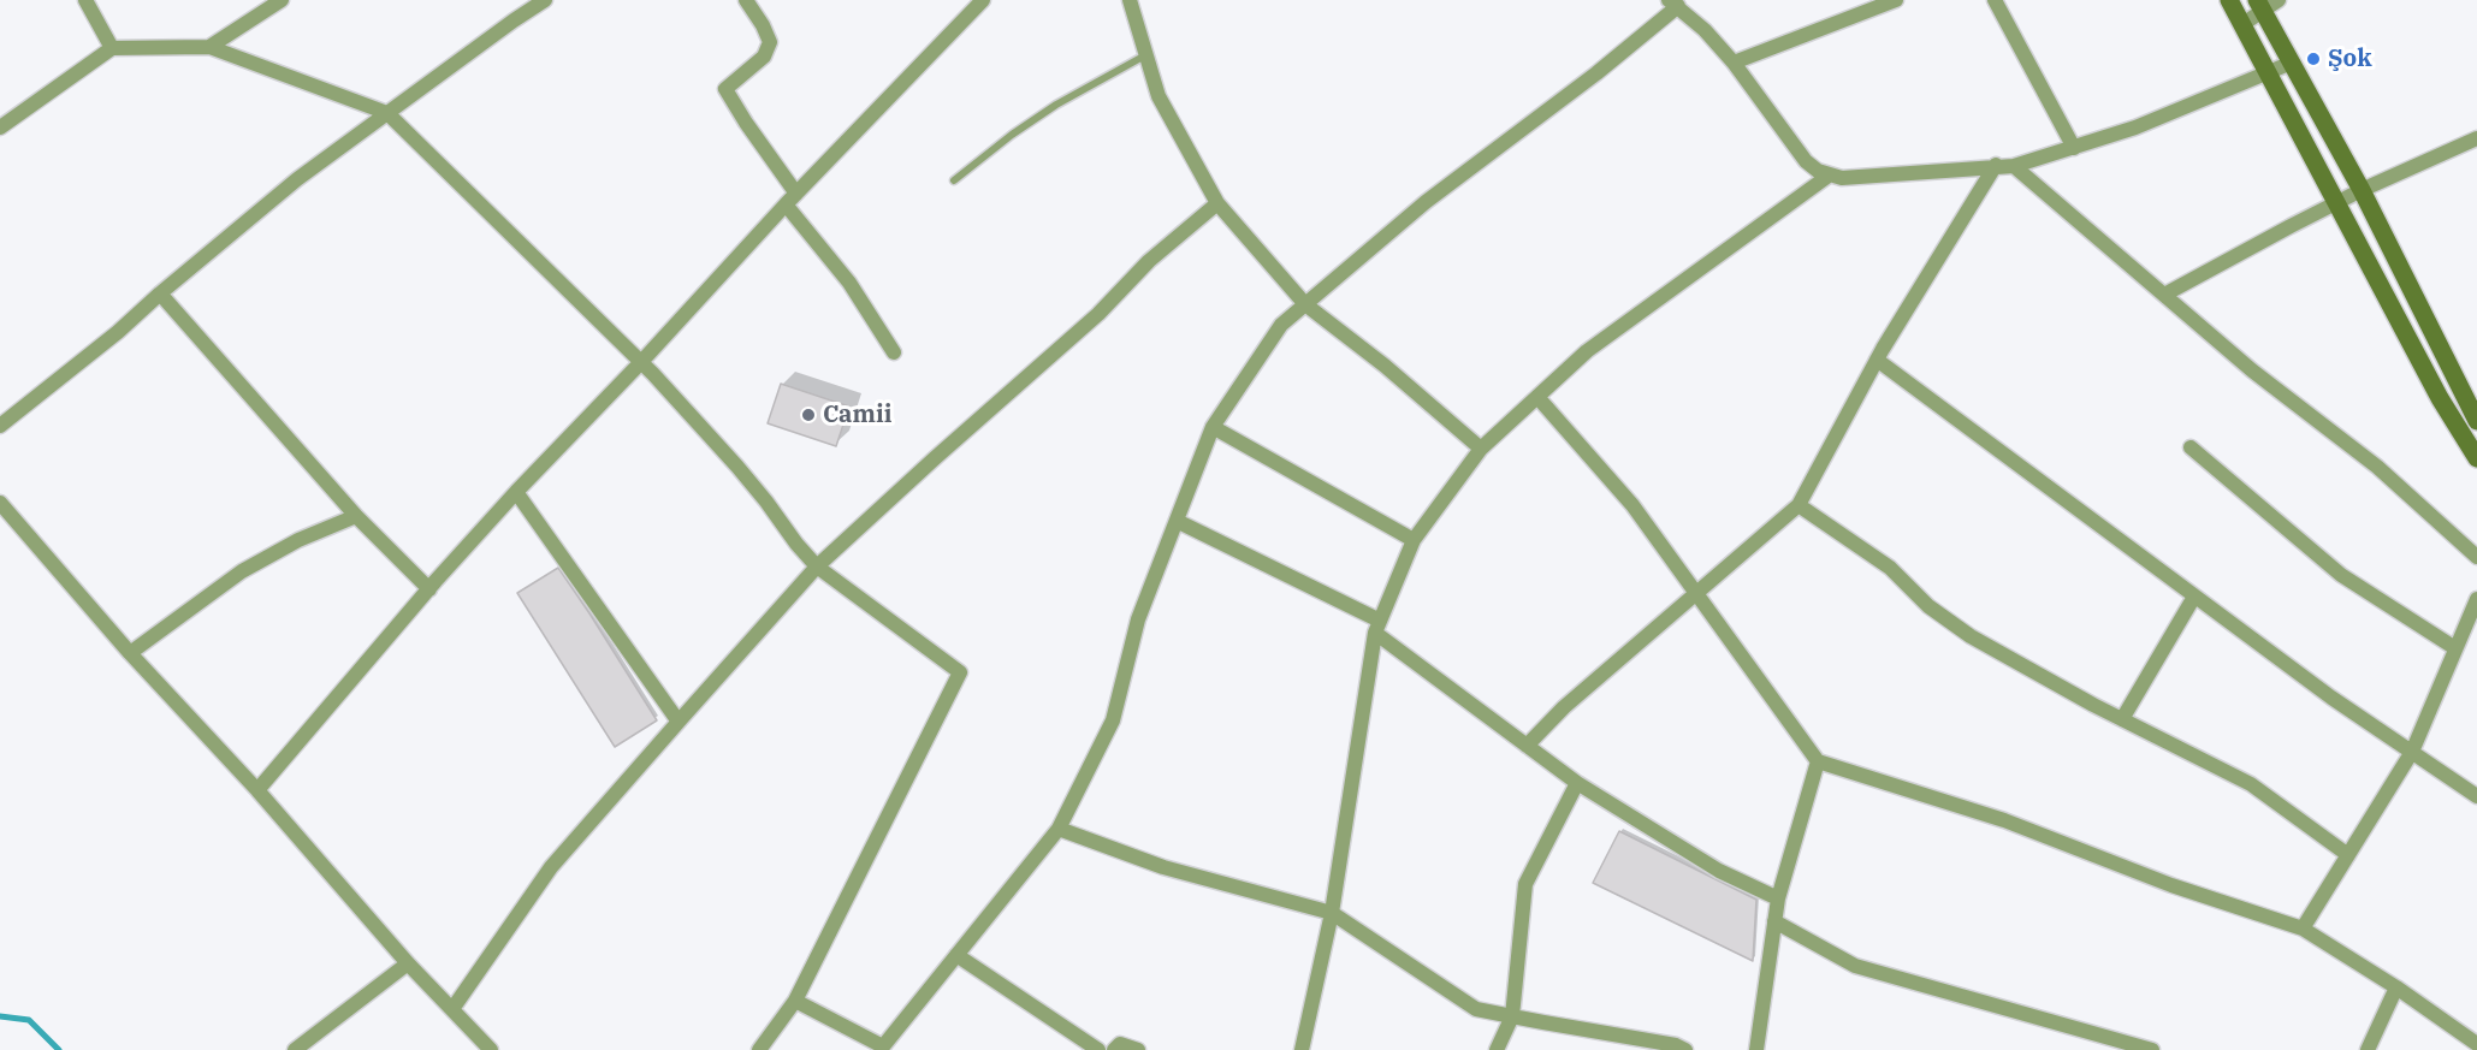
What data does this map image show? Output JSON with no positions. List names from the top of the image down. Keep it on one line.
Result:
{"places":["Şok","Camii"]}
